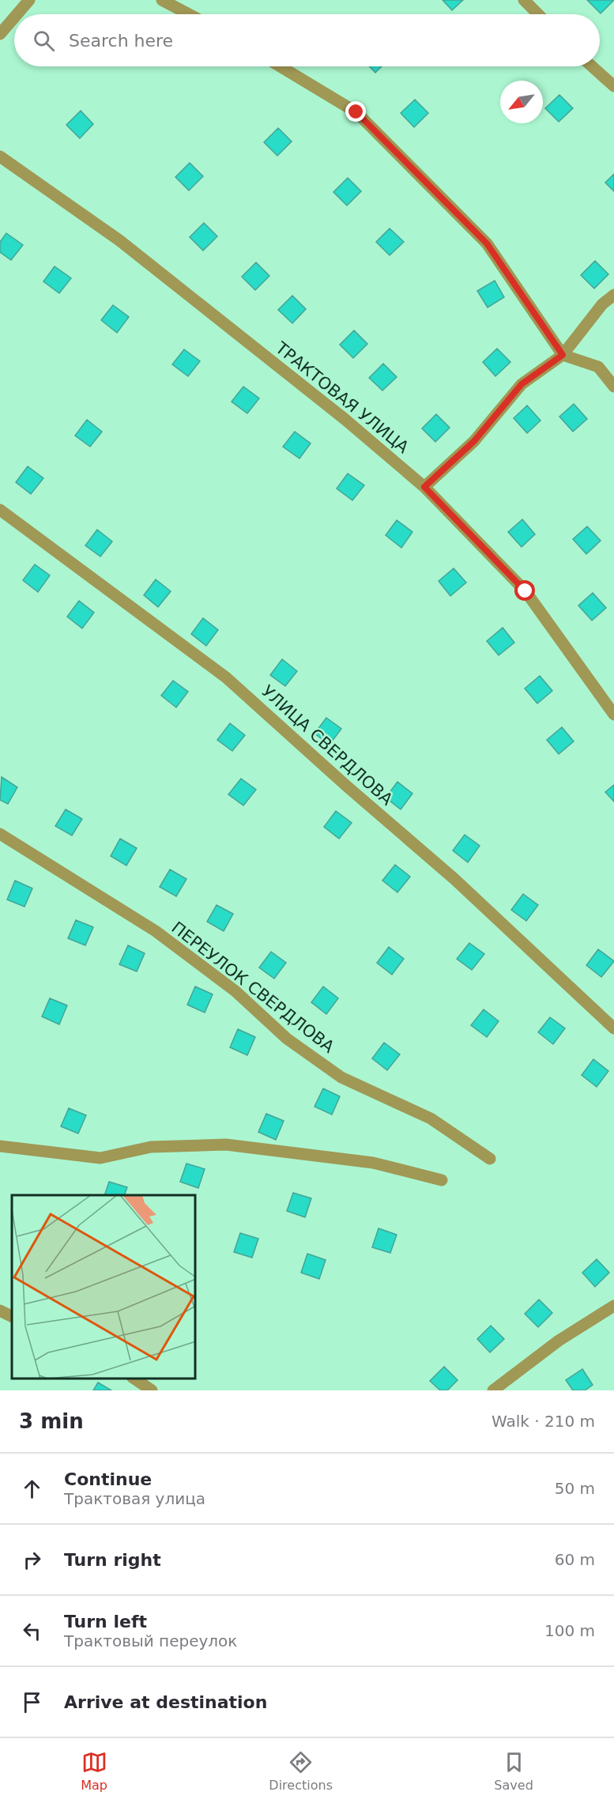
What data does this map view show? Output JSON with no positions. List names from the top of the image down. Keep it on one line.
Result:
{"streets":{"street":["ТРАКТОВАЯ УЛИЦА","УЛИЦА СВЕРДЛОВА","ПЕРЕУЛОК СВЕРДЛОВА"]},"north":"bottom left","page":{"search":"Search here","heading":["3 min","Walk · 210 m"],"list":[["Continue","Трактовая улица","50 m"],["Turn right","60 m"],["Turn left","Трактовый переулок","100 m"],"Arrive at destination"],"nav":["Map","Directions","Saved"]}}
